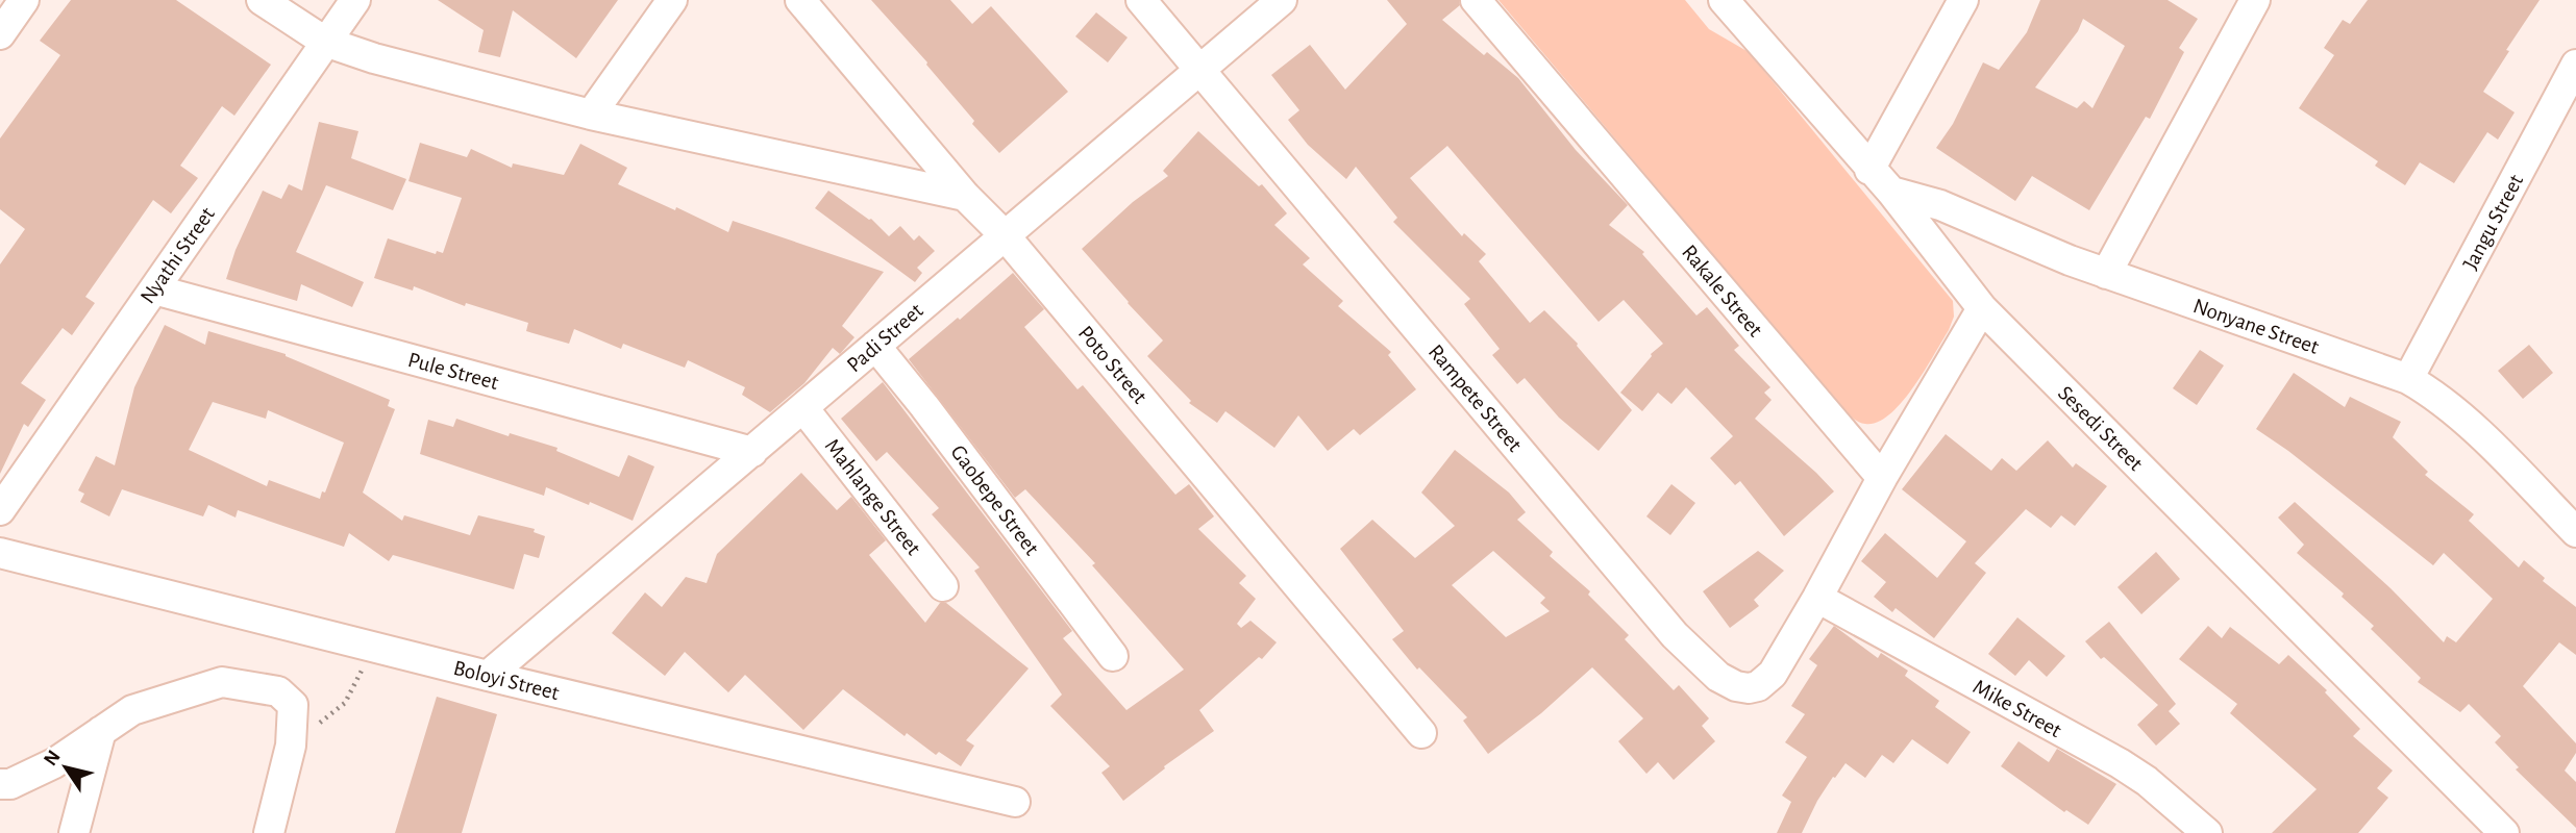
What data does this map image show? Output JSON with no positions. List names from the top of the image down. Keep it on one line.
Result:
{"streets":{"street":["Jangu Street","Nyathi Street","Rakale Street","Nonyane Street","Padi Street","Poto Street","Pule Street","Rampete Street","Sesedi Street","Mahlange Street","Gaobepe Street","Boloyi Street","Mike Street"]},"crossings":[["Jangu Street","Nonyane Street"],["Nyathi Street","Pule Street"],["Nonyane Street","Sesedi Street"],["Padi Street","Poto Street"],["Padi Street","Pule Street"],["Padi Street","Rampete Street"],["Padi Street","Mahlange Street"],["Padi Street","Gaobepe Street"],["Padi Street","Boloyi Street"],["Rampete Street","Mike Street"]],"north":"top left"}
